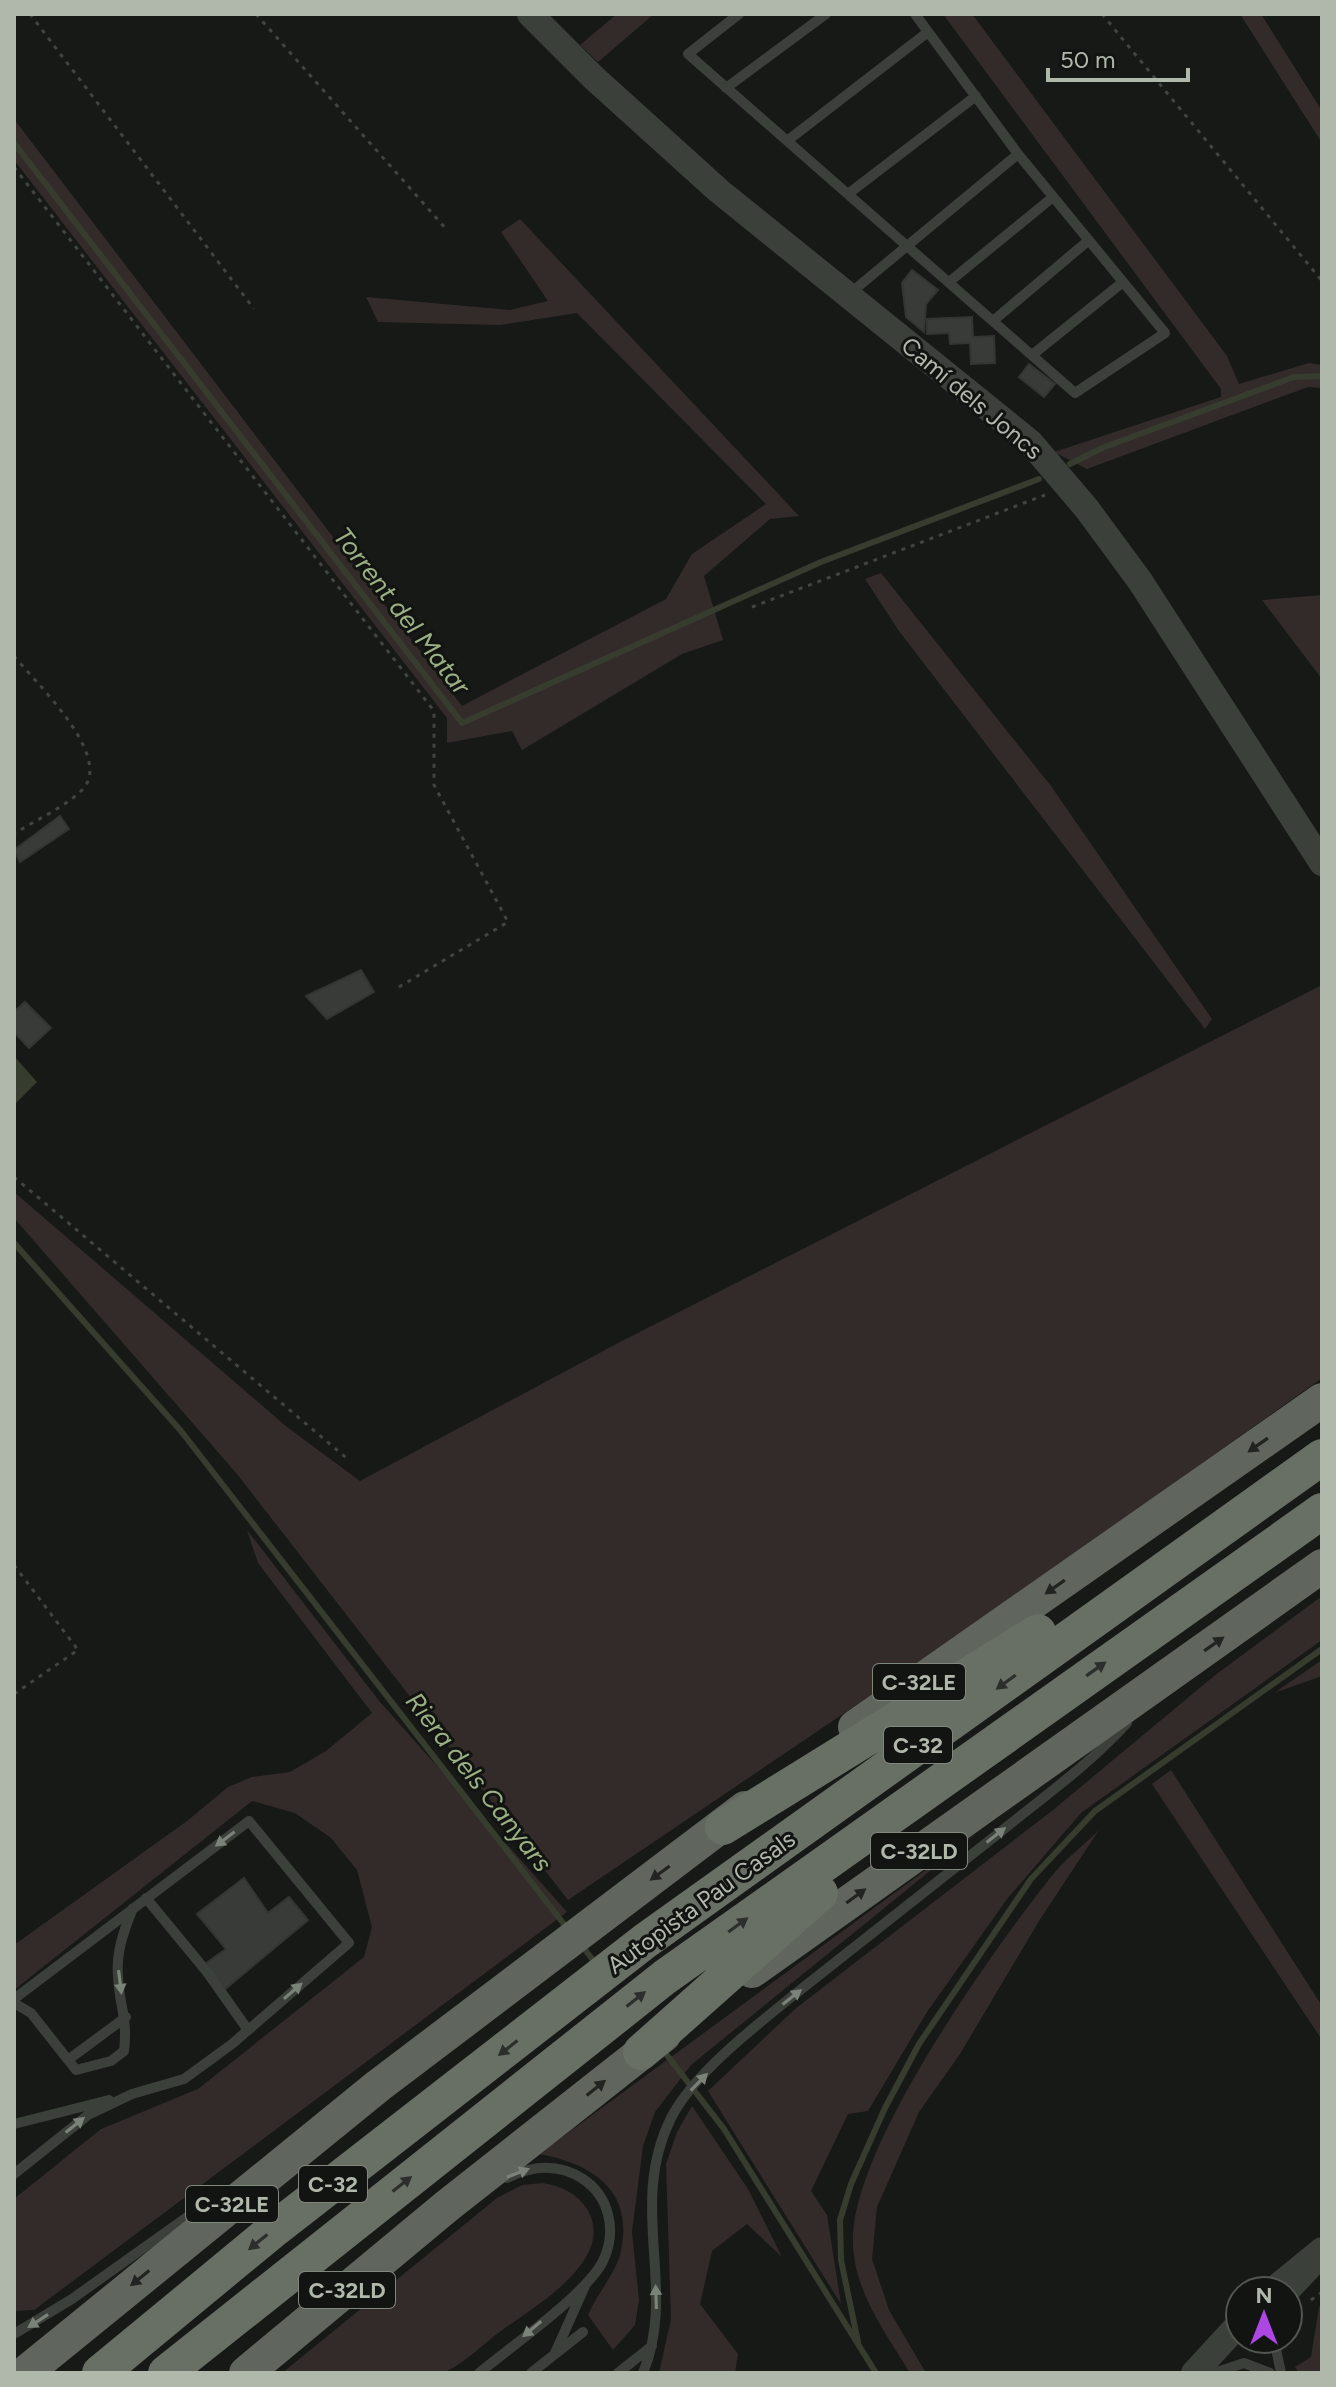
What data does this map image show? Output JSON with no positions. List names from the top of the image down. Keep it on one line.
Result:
{"streets":{"highway":["C-32LE","C-32","C-32LD","Autopista Pau Casals"],"street":["Camí dels Joncs"]},"crossings":[["C-32LE","C-32"],["C-32","C-32LD"],["C-32","Autopista Pau Casals"]],"water":["Torrent del Matar","Riera dels Canyars"],"scale_bar":"50 m","north":"top"}
